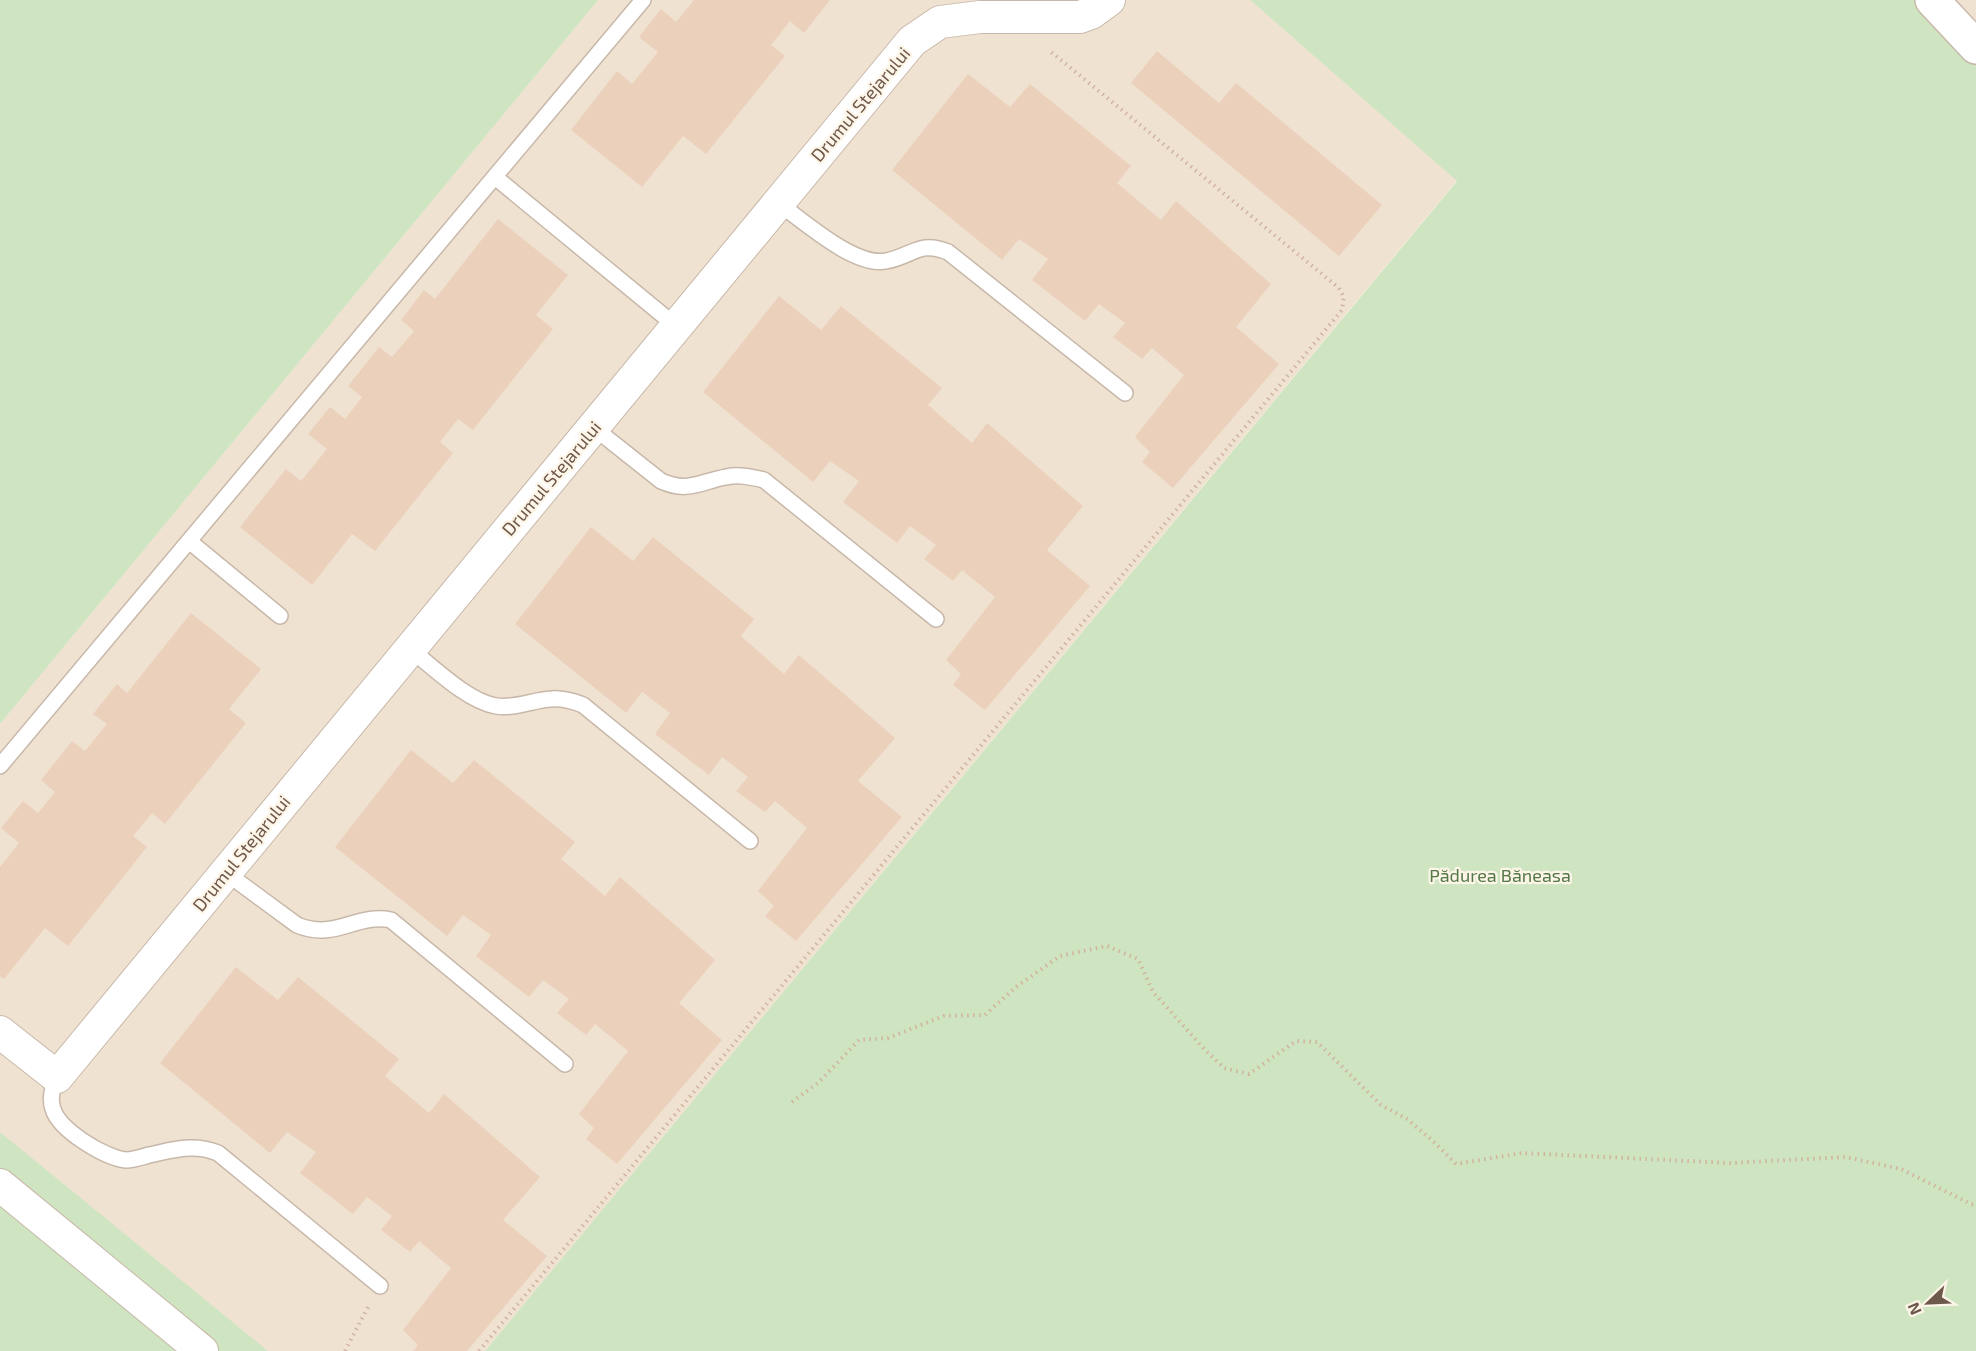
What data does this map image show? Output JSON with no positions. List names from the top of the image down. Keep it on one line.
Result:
{"streets":{"street":["Drumul Stejarului"]},"parks":["Pădurea Băneasa"],"north":"bottom left"}
